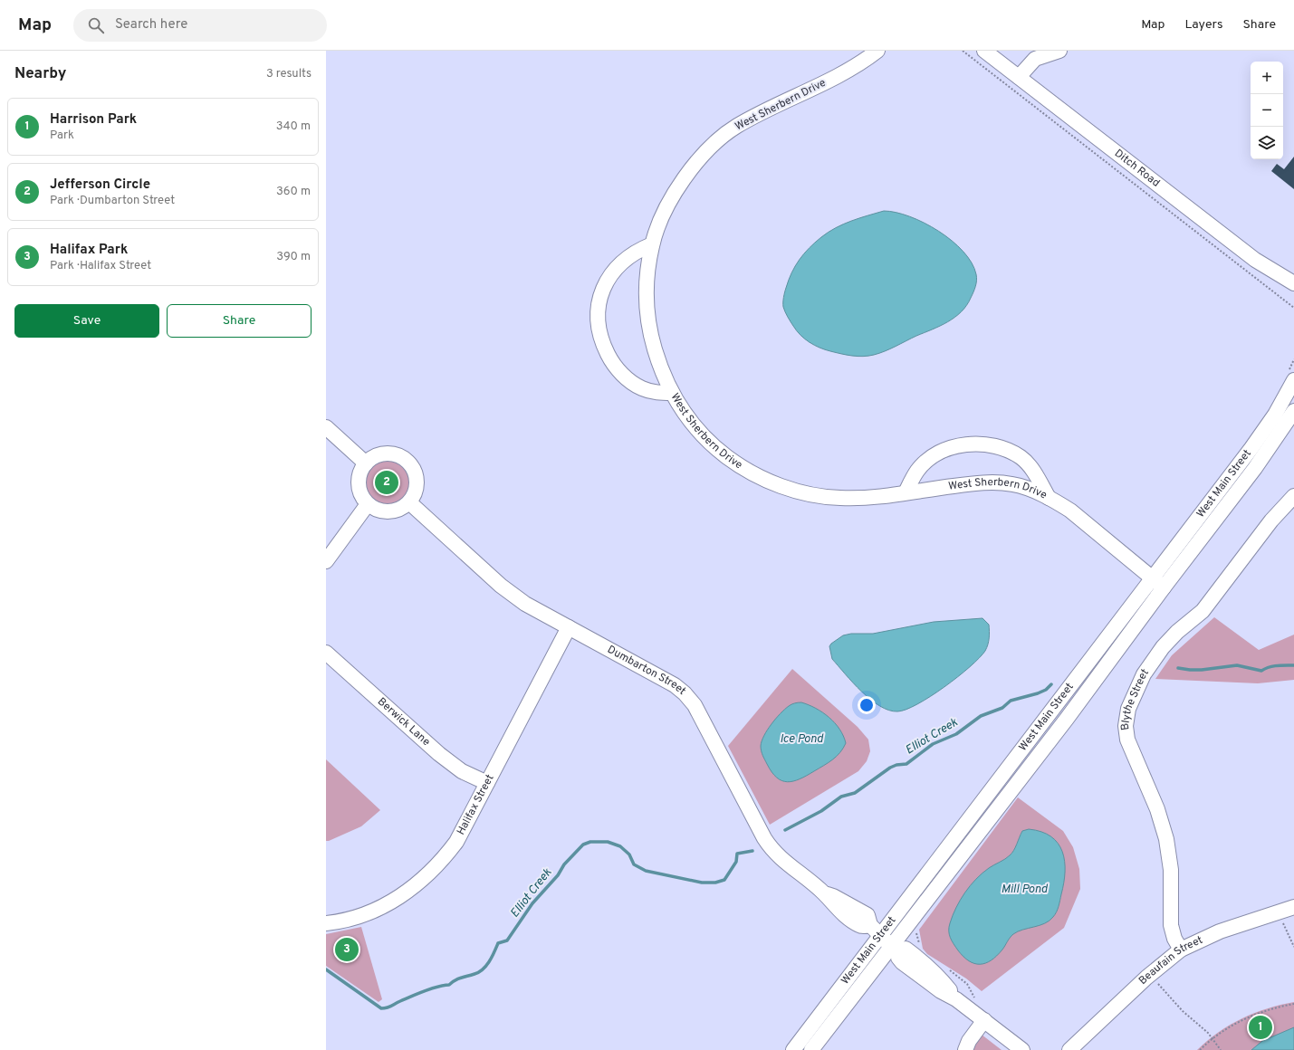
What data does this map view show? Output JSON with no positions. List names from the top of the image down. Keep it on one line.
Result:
{"streets":{"street":["West Sherbern Drive","Ditch Road","West Main Street","Dumbarton Street","Blythe Street","Berwick Lane","Halifax Street","Beaufain Street"]},"crossings":[["West Sherbern Drive","West Main Street"],["West Main Street","Dumbarton Street"],["Dumbarton Street","Halifax Street"],["Blythe Street","Beaufain Street"],["Berwick Lane","Halifax Street"]],"water":["Elliot Creek","Ice Pond","Mill Pond"],"page":{"header":"Map","search":"Search here","nav":["Map","Layers","Share"],"heading":["Nearby","3 results"],"map_buttons":["+","−"],"list":[{"mark":"1","name":"Harrison Park","note":"Park","value":"340 m"},{"mark":"2","name":"Jefferson Circle","note":"Park · Dumbarton Street","value":"360 m"},{"mark":"3","name":"Halifax Park","note":"Park · Halifax Street","value":"390 m"}],"buttons":["Save","Share"],"pins":["2","3","1"]}}
